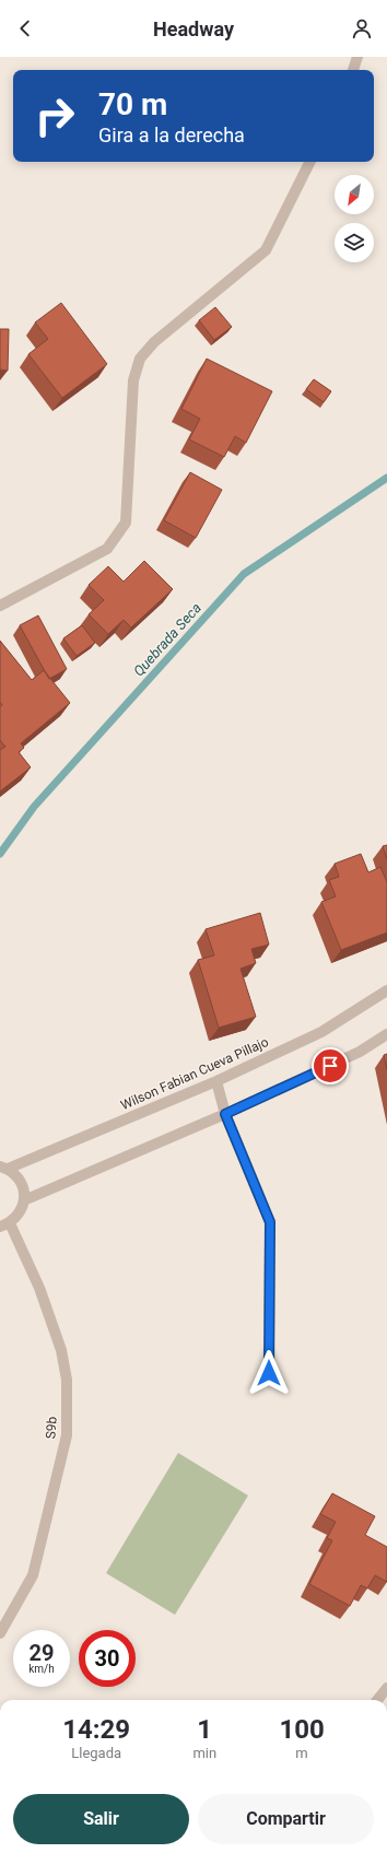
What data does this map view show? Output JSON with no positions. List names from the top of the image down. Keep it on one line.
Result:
{"streets":{"street":["Wilson Fabian Cueva Pillajo","S9b"]},"water":["Quebrada Seca"],"north":"bottom left","page":{"header":"Headway","turn":["70 m","Gira a la derecha"],"speed":"29 km/h","limit":"30","eta":["14:29","Llegada","1","min","100","m"],"buttons":["Salir","Compartir"]}}
